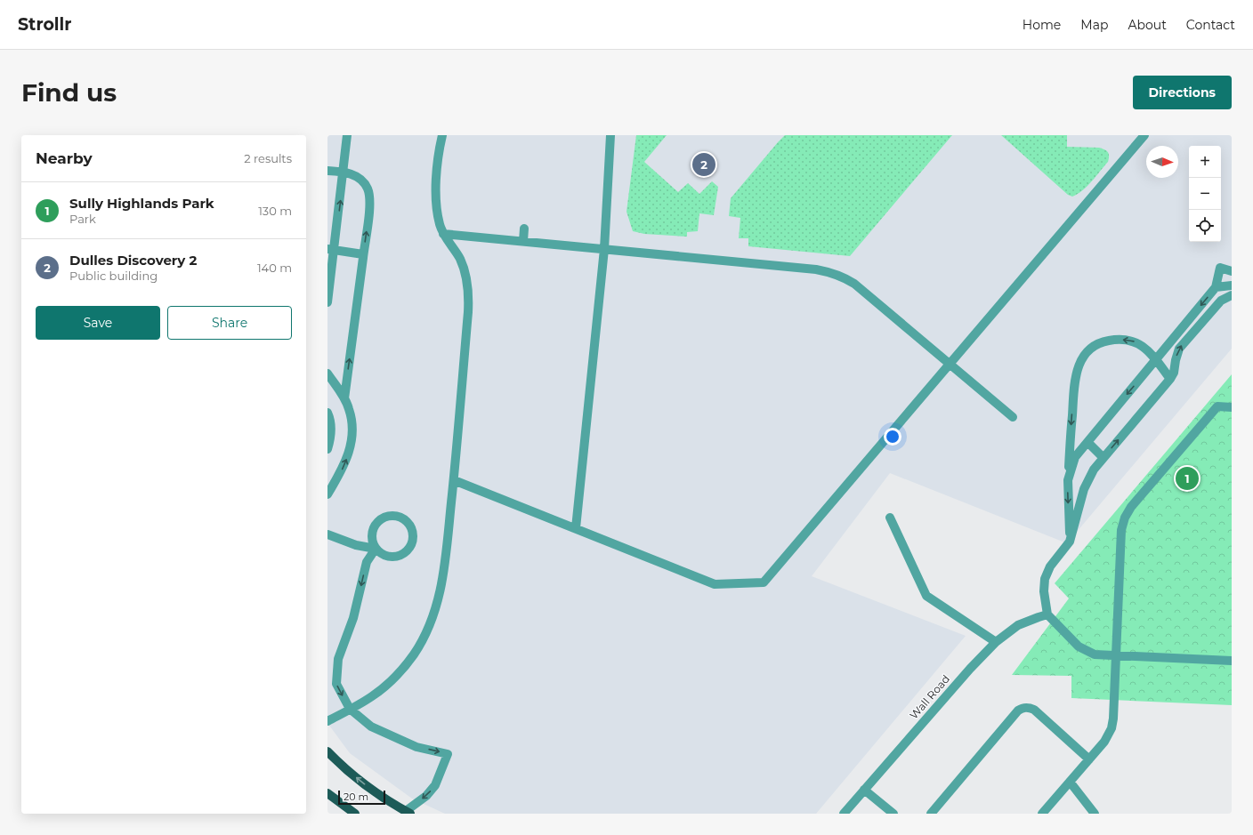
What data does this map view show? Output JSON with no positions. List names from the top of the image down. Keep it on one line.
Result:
{"streets":{"street":["Wall Road"]},"scale_bar":"20 m","north":"right","page":{"header":"Strollr","nav":["Home","Map","About","Contact"],"buttons":["Directions",["Save","Share"]],"title":"Find us","heading":["Nearby","2 results"],"map_buttons":["+","−"],"pins":["2","1"],"list":[{"mark":"1","name":"Sully Highlands Park","note":"Park","value":"130 m"},{"mark":"2","name":"Dulles Discovery 2","note":"Public building","value":"140 m"}],"scale":"20 m"}}
